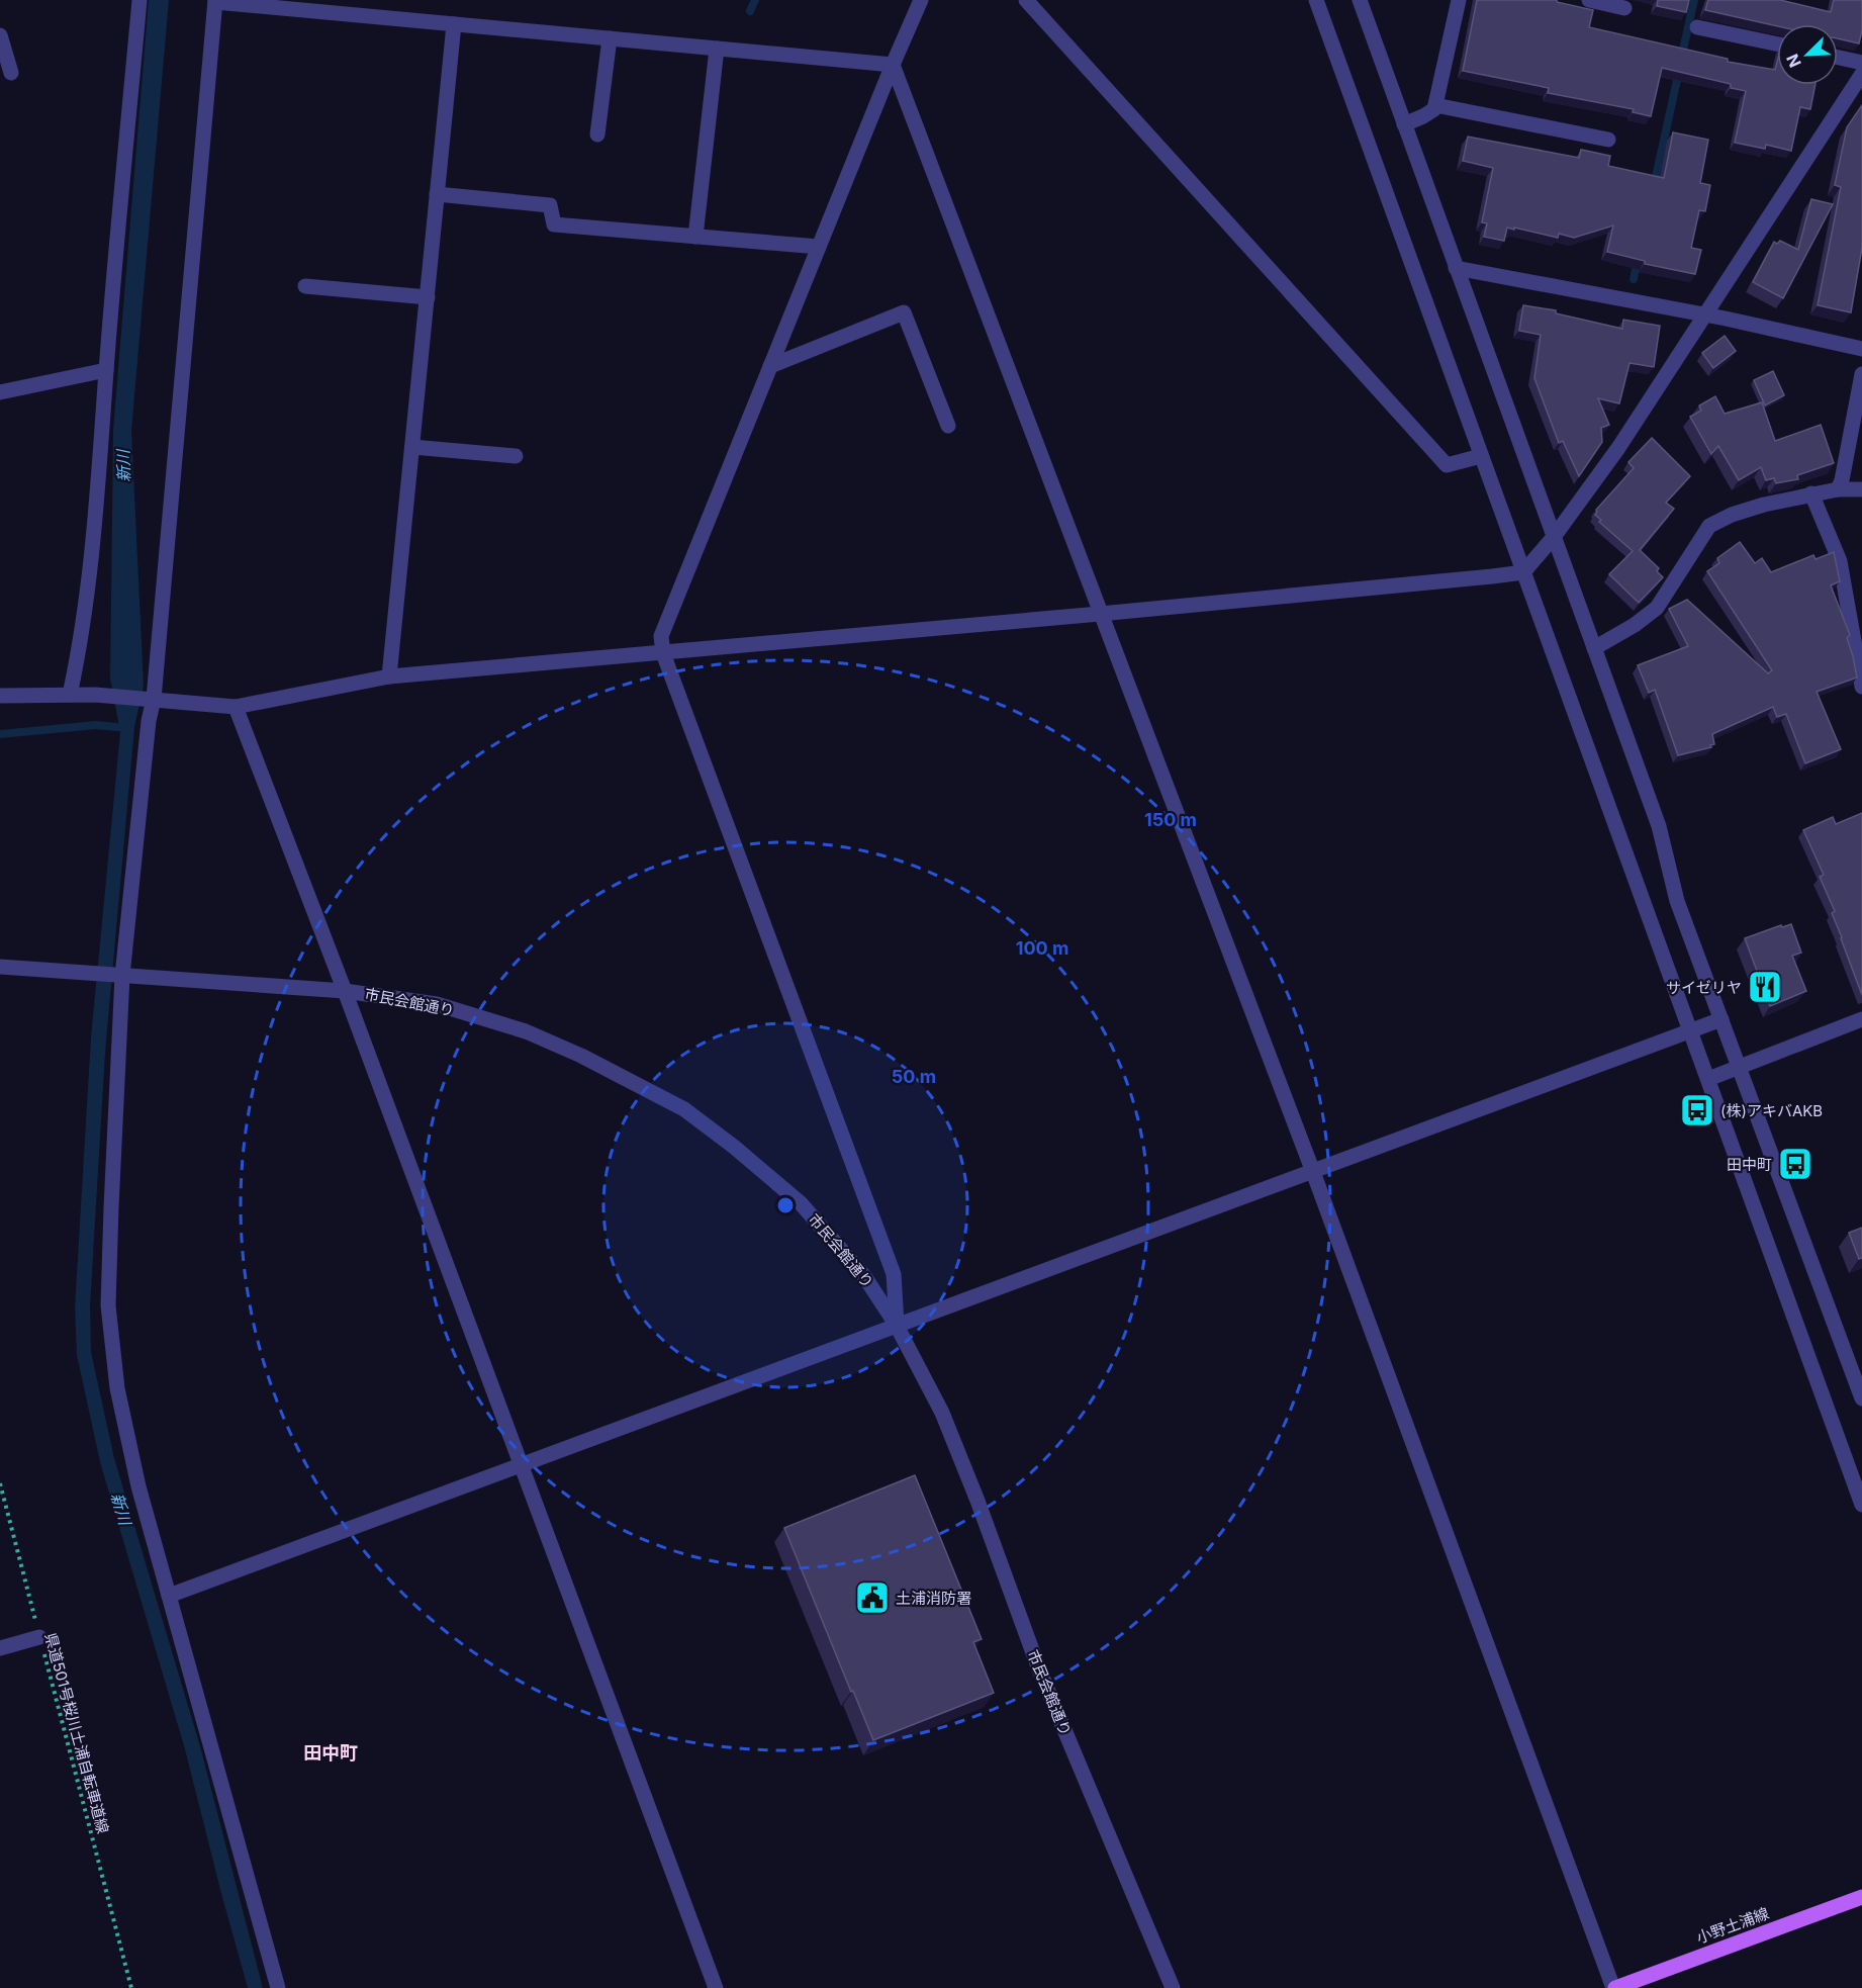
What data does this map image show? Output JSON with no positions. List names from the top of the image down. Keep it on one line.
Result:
{"streets":{"main road":["小野土浦線"],"street":["市民会館通り"],"path":["県道501号桜川土浦自転車道線"]},"districts":["田中町"],"water":["新川"],"places":{"restaurant":["サイゼリヤ"],"bus stop":["(株)アキバAKB","田中町"],"public building":["土浦消防署"]},"north":"bottom left","rings":["150 m","100 m","50 m"]}
